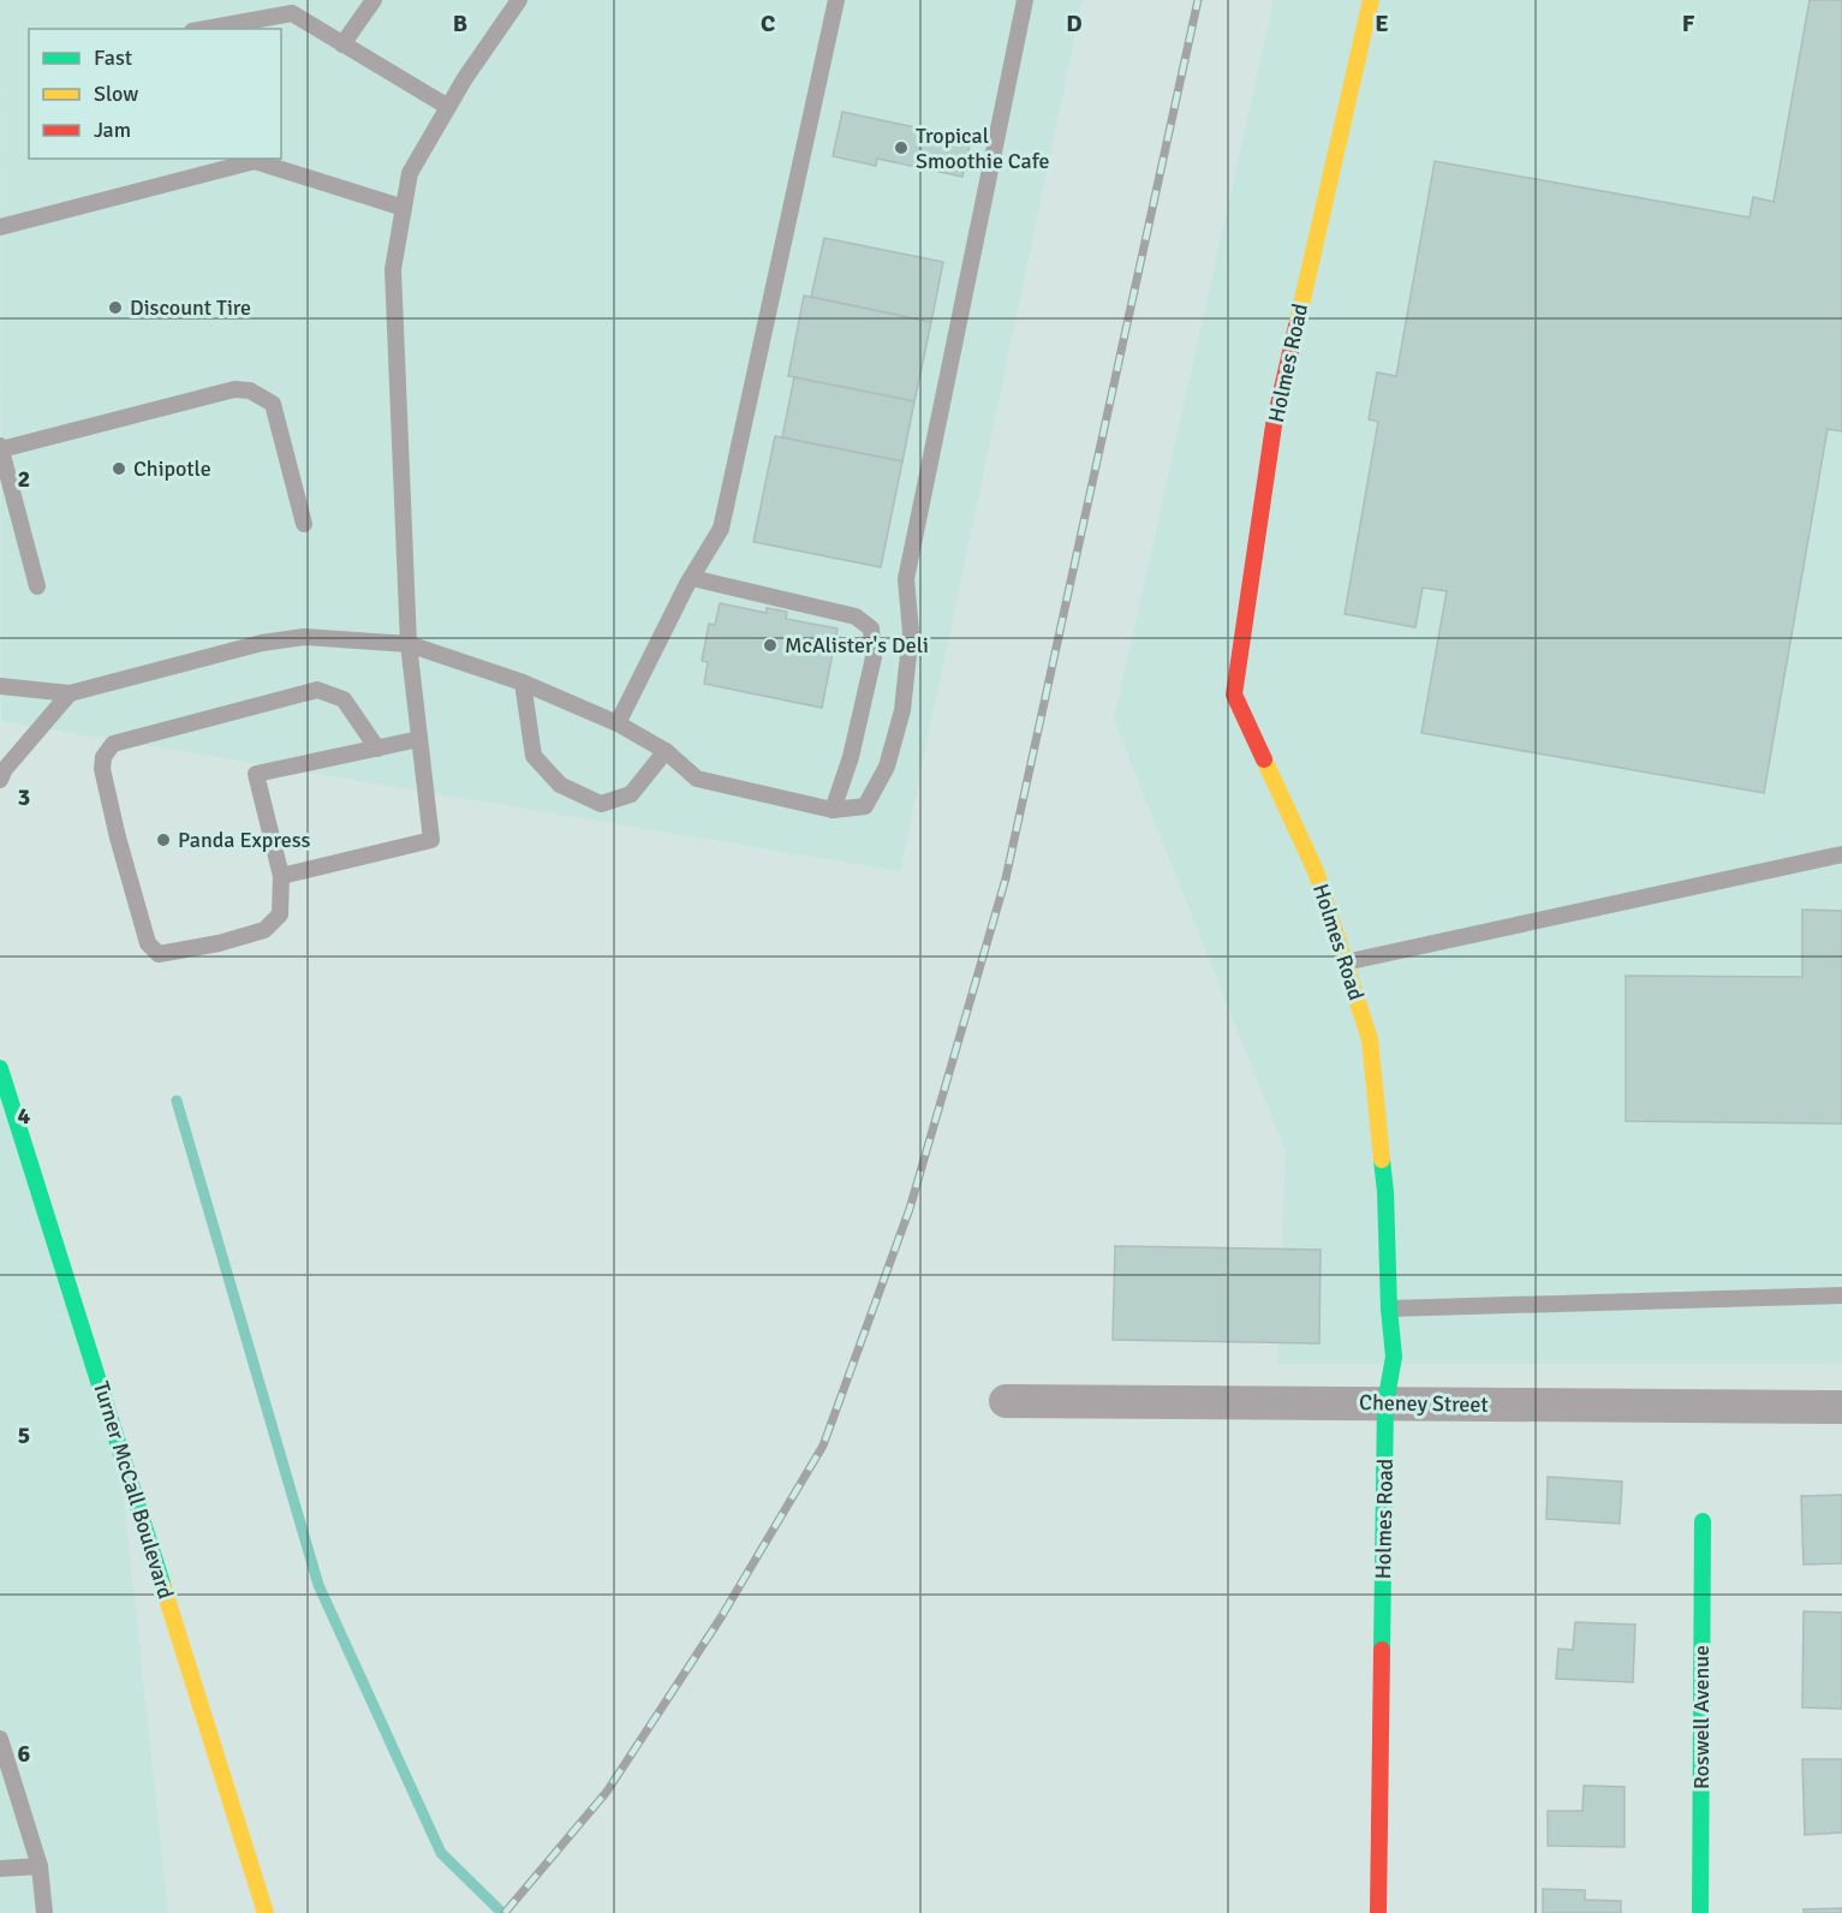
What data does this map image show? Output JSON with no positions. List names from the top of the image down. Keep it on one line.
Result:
{"streets":{"street":["Holmes Road","Cheney Street","Turner McCall Boulevard","Roswell Avenue"]},"crossings":[["Holmes Road","Cheney Street"]],"places":["Tropical Smoothie Cafe","Discount Tire","Chipotle","McAlister's Deli","Panda Express"],"legend":["Fast","Slow","Jam"],"grid":{"columns":["B","C","D","E","F"],"rows":["2","3","4","5","6"]}}
